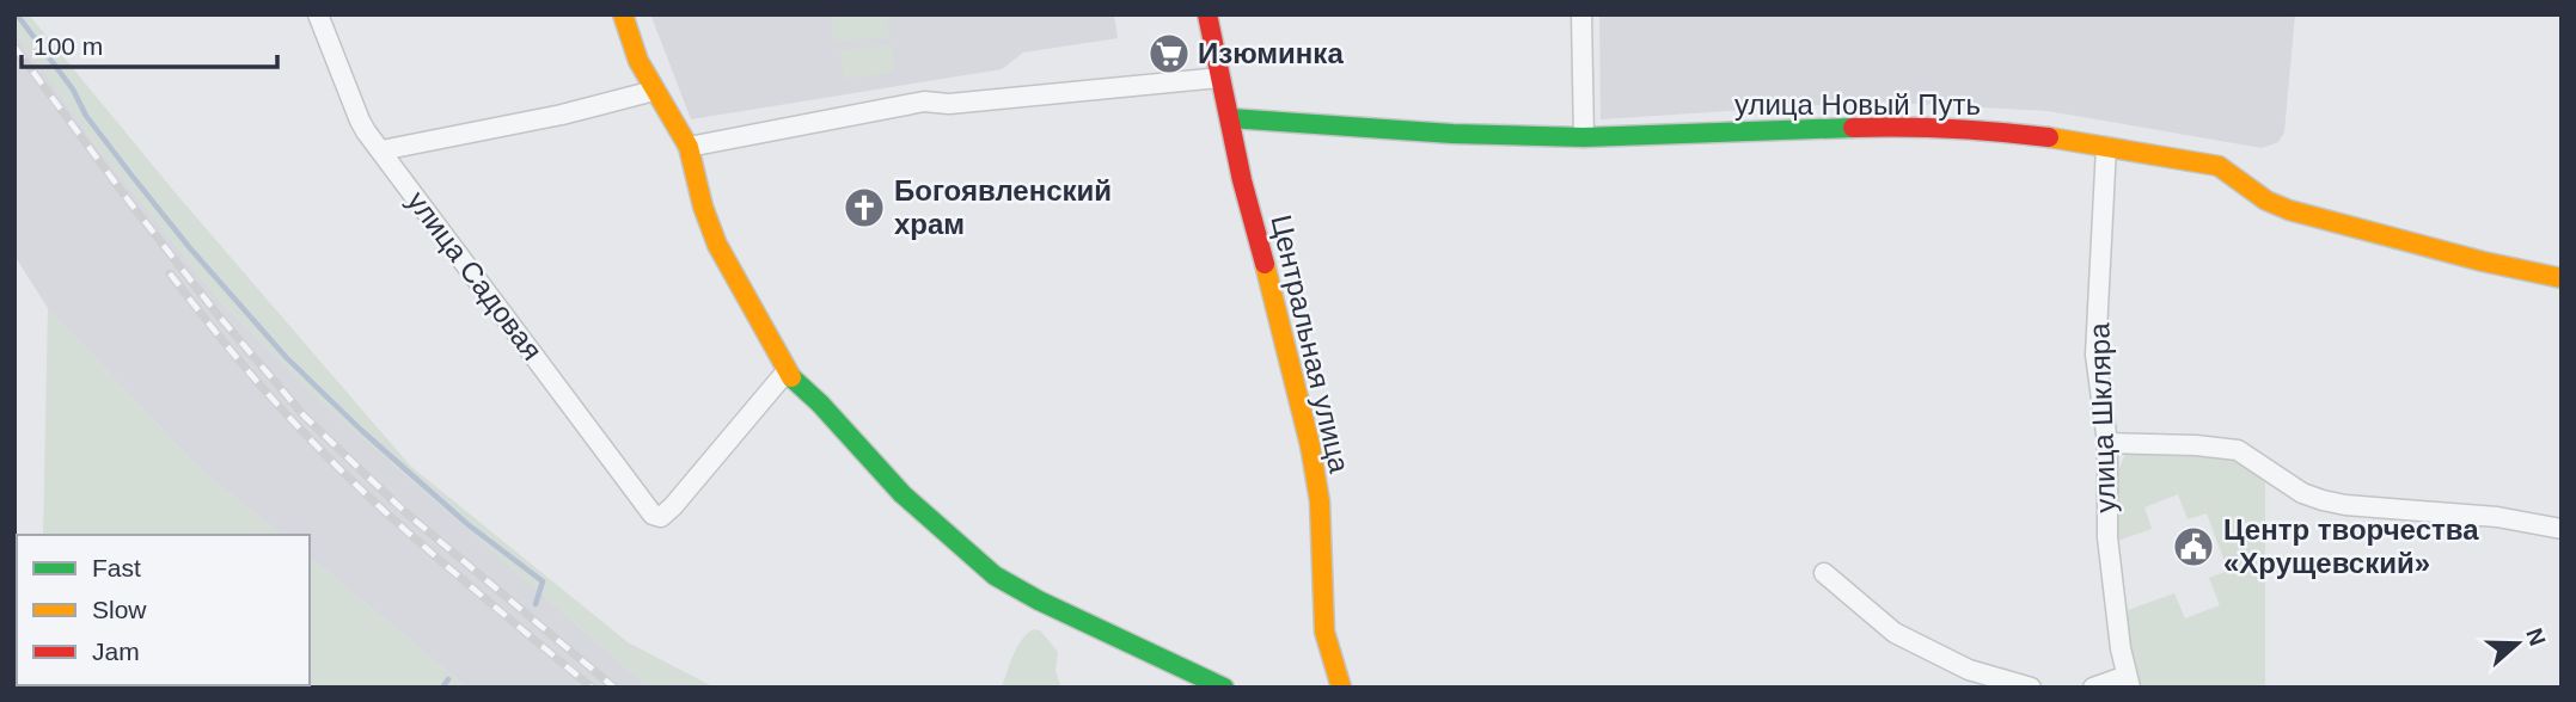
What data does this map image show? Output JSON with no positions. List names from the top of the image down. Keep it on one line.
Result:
{"streets":{"street":["улица Новый Путь","улица Садовая","Центральная улица","улица Шкляра"]},"crossings":[["улица Новый Путь","Центральная улица"],["улица Новый Путь","улица Шкляра"]],"places":{"supermarket":["Изюминка"],"church":["Богоявленский храм"],"public building":["Центр творчества «Хрущевский»"]},"legend":["Fast","Slow","Jam"],"scale_bar":"100 m","north":"right"}
